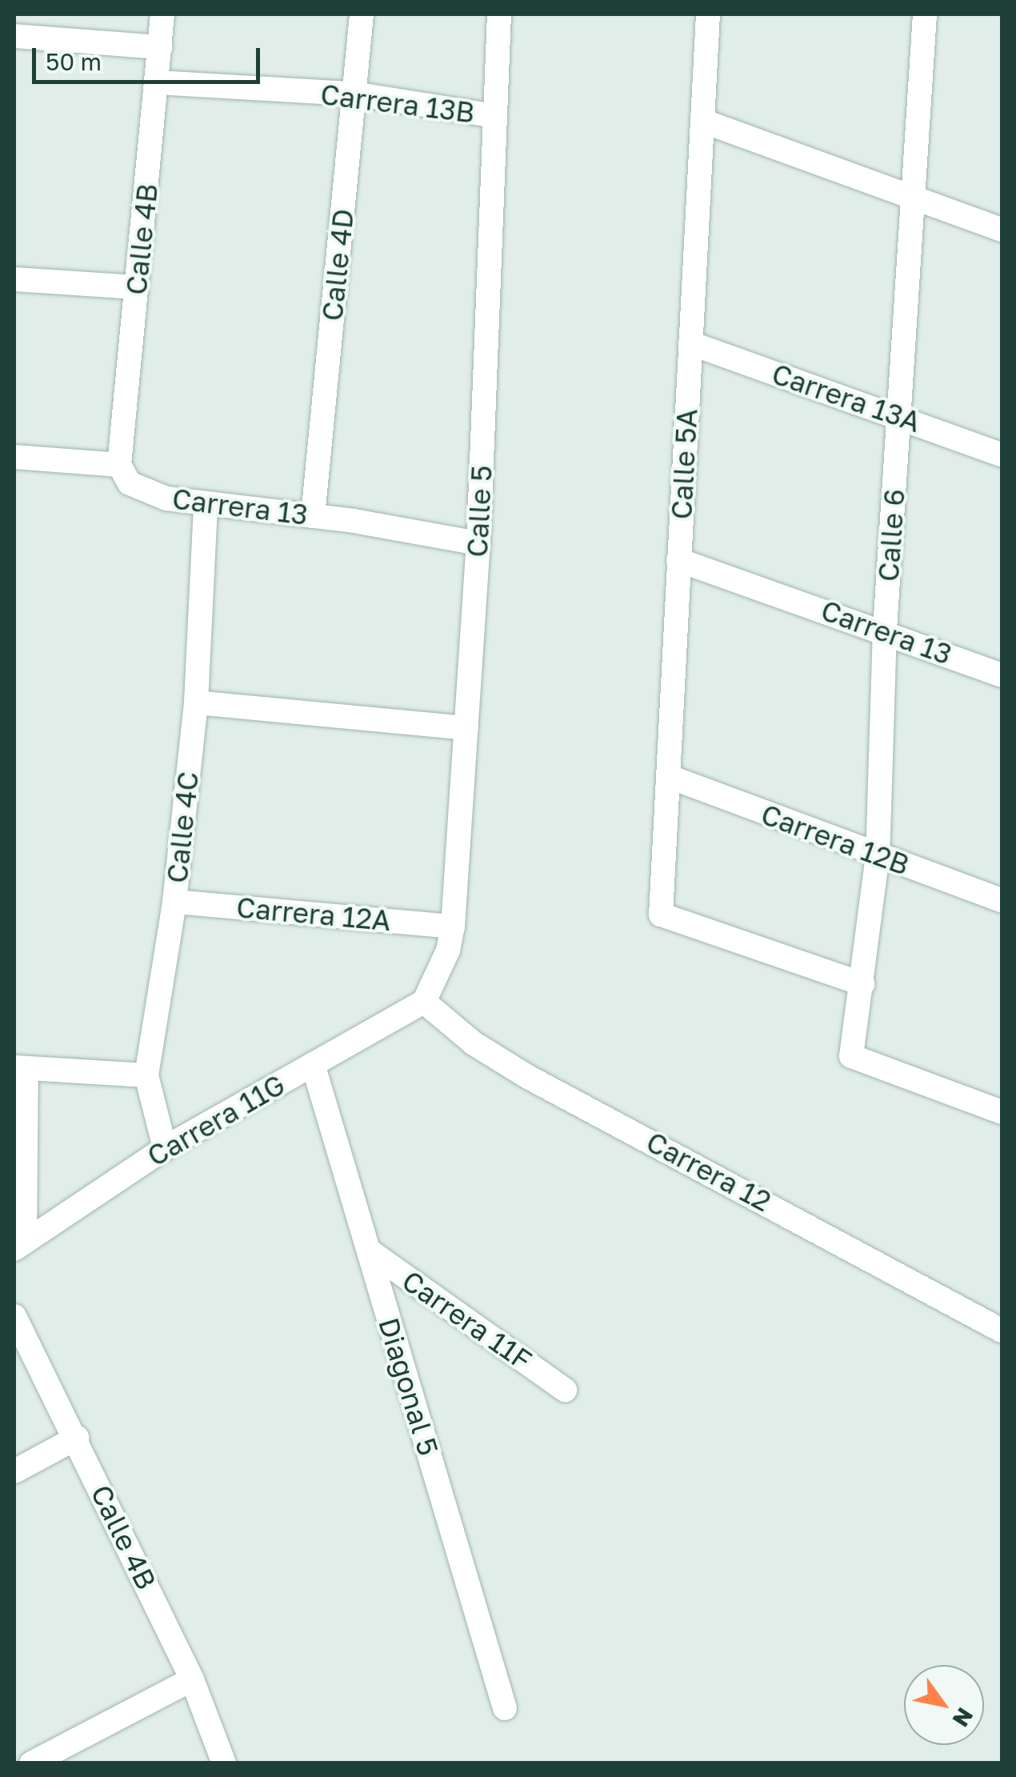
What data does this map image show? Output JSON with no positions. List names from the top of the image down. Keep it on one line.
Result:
{"streets":{"street":["Carrera 13B","Calle 4B","Calle 4D","Carrera 13A","Calle 5A","Carrera 13","Calle 5","Calle 6","Calle 4C","Carrera 12B","Carrera 12A","Carrera 11G","Carrera 12","Carrera 11F","Diagonal 5"]},"crossings":[["Carrera 13B","Calle 4B"],["Carrera 13B","Calle 4D"],["Carrera 13B","Calle 5"],["Calle 4B","Carrera 13"],["Calle 4D","Carrera 13"],["Carrera 13A","Calle 5A"],["Carrera 13A","Calle 6"],["Calle 5A","Carrera 13"],["Calle 5A","Calle 6"],["Calle 5A","Carrera 12B"],["Carrera 13","Calle 5"],["Carrera 13","Calle 6"],["Carrera 13","Calle 4C"],["Calle 5","Carrera 12A"],["Calle 5","Carrera 11G"],["Calle 5","Carrera 12"],["Calle 6","Carrera 12B"],["Calle 4C","Carrera 12A"],["Calle 4C","Carrera 11G"],["Carrera 11G","Carrera 12"],["Carrera 11G","Diagonal 5"],["Carrera 11F","Diagonal 5"]],"scale_bar":"50 m","north":"bottom right"}
